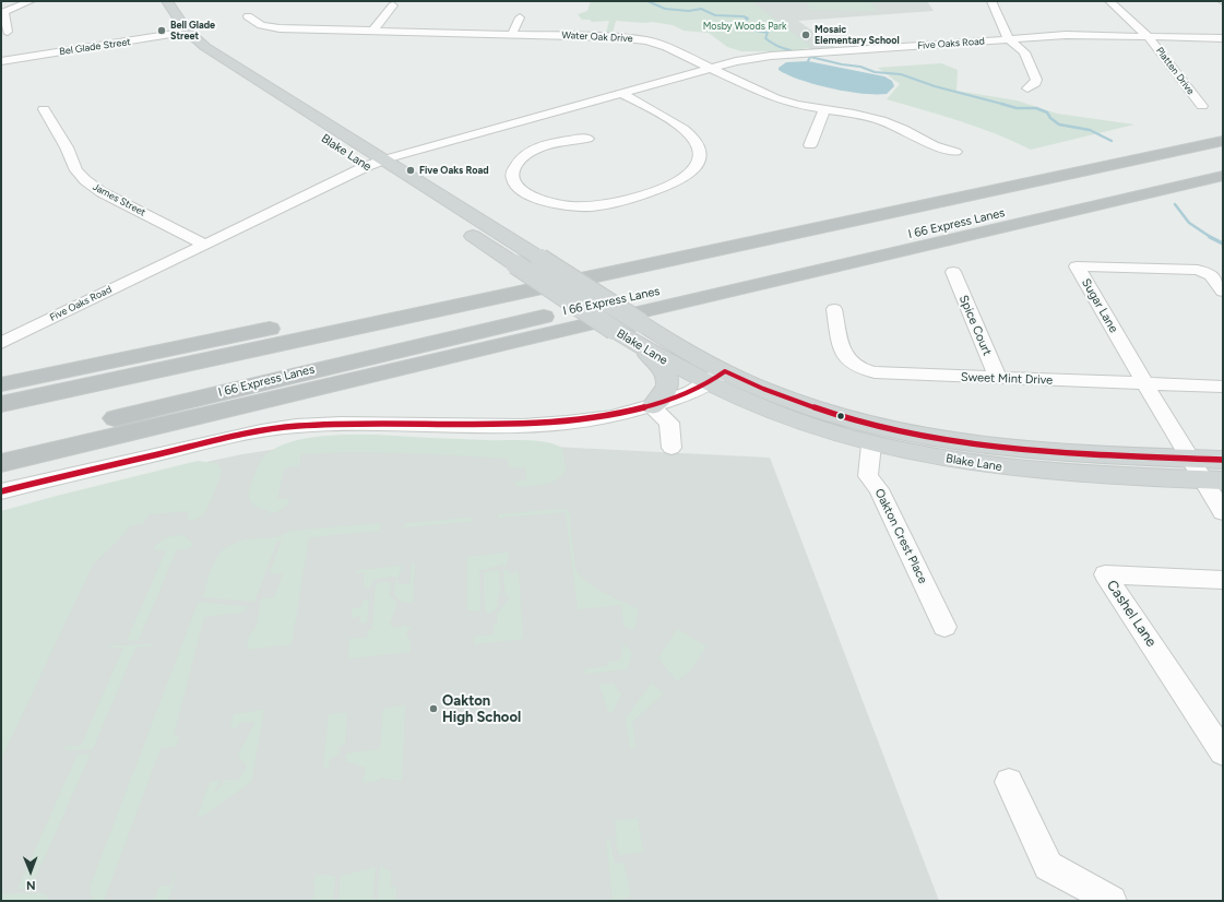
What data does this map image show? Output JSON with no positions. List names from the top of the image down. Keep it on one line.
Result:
{"streets":{"highway":["I 66 Express Lanes"],"main road":["Blake Lane"],"street":["Water Oak Drive","Five Oaks Road","Bel Glade Street","Platten Drive","James Street","Sugar Lane","Spice Court","Sweet Mint Drive","Oakton Crest Place","Cashel Lane"]},"crossings":[["Water Oak Drive","Five Oaks Road"],["Five Oaks Road","Platten Drive"],["Five Oaks Road","Blake Lane"],["Five Oaks Road","James Street"],["Bel Glade Street","Blake Lane"],["Blake Lane","Sugar Lane"],["Blake Lane","Oakton Crest Place"],["Sugar Lane","Sweet Mint Drive"],["Spice Court","Sweet Mint Drive"]],"parks":["Mosby Woods Park"],"places":["Bell Glade Street","Mosaic Elementary School","Five Oaks Road","Oakton High School"],"north":"bottom"}
